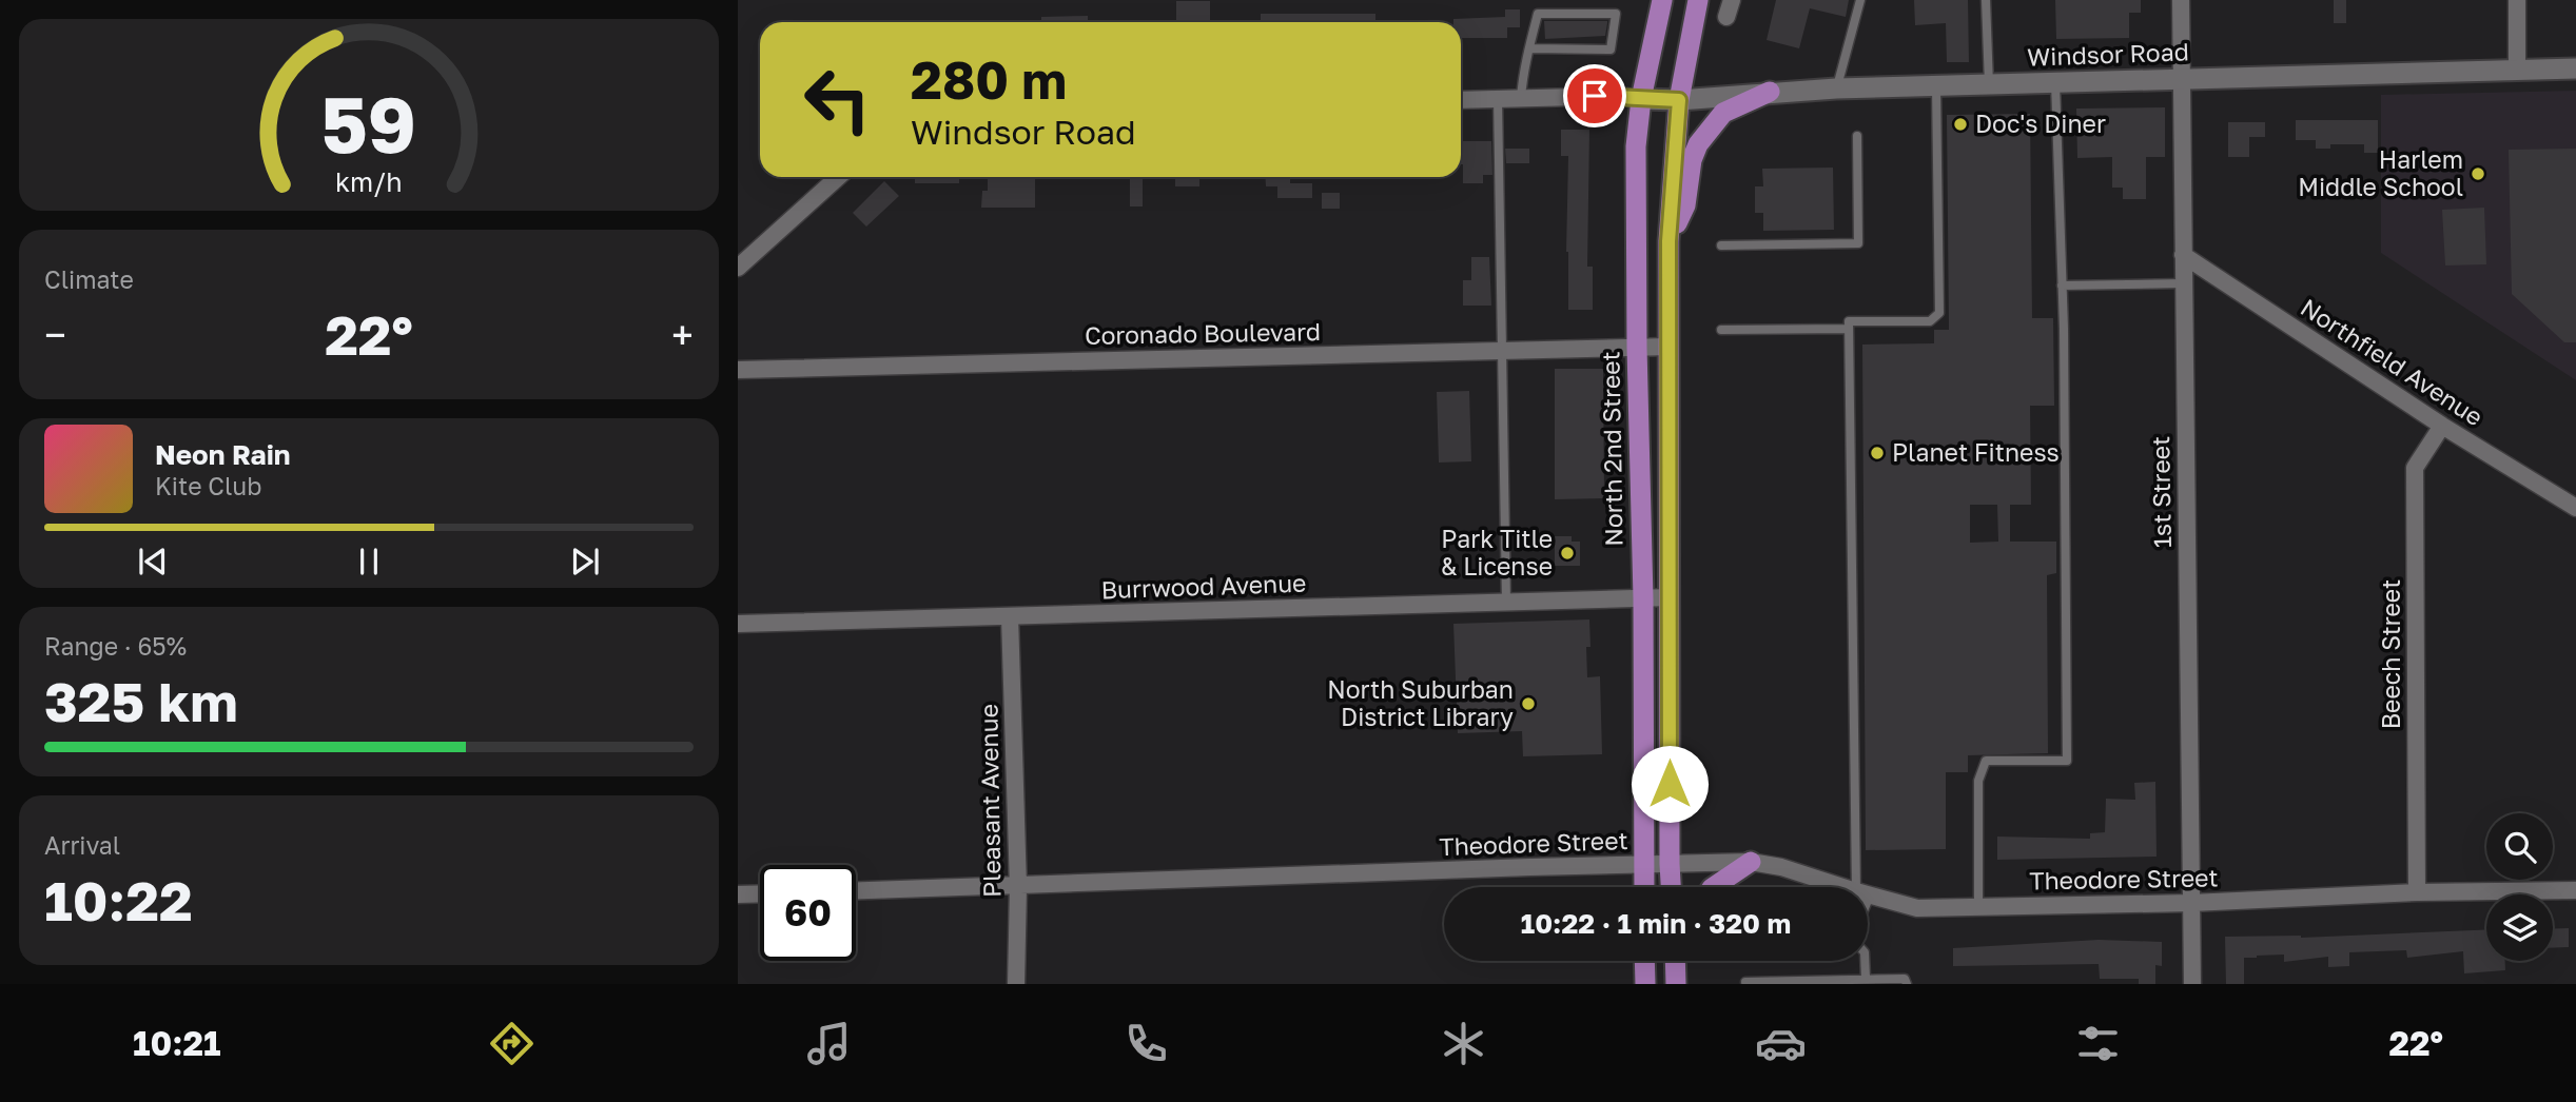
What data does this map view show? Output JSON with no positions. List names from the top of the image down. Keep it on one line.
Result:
{"streets":{"main road":["North 2nd Street"],"street":["Windsor Road","Coronado Boulevard","Northfield Avenue","1st Street","Burrwood Avenue","Beech Street","Pleasant Avenue","Theodore Street"]},"crossings":[["Windsor Road","North 2nd Street"],["Windsor Road","1st Street"],["Coronado Boulevard","North 2nd Street"],["Northfield Avenue","1st Street"],["Northfield Avenue","Beech Street"],["North 2nd Street","Burrwood Avenue"],["North 2nd Street","Theodore Street"],["1st Street","Theodore Street"],["Burrwood Avenue","Pleasant Avenue"],["Beech Street","Theodore Street"],["Pleasant Avenue","Theodore Street"]],"places":["Doc's Diner","Harlem Middle School","Planet Fitness","Park Title & License","North Suburban District Library"],"page":{"turn":["280 m","Windsor Road"],"tile":["Climate",["Range · 65%","325 km"],["Arrival","10:22"]],"heat":["−","22°","+"],"song":["Neon Rain","Kite Club"],"limit":"60","trip":"10:22 · 1 min · 320 m","tabs":["10:21","22°"],"gauge":["59","km/h"]}}
